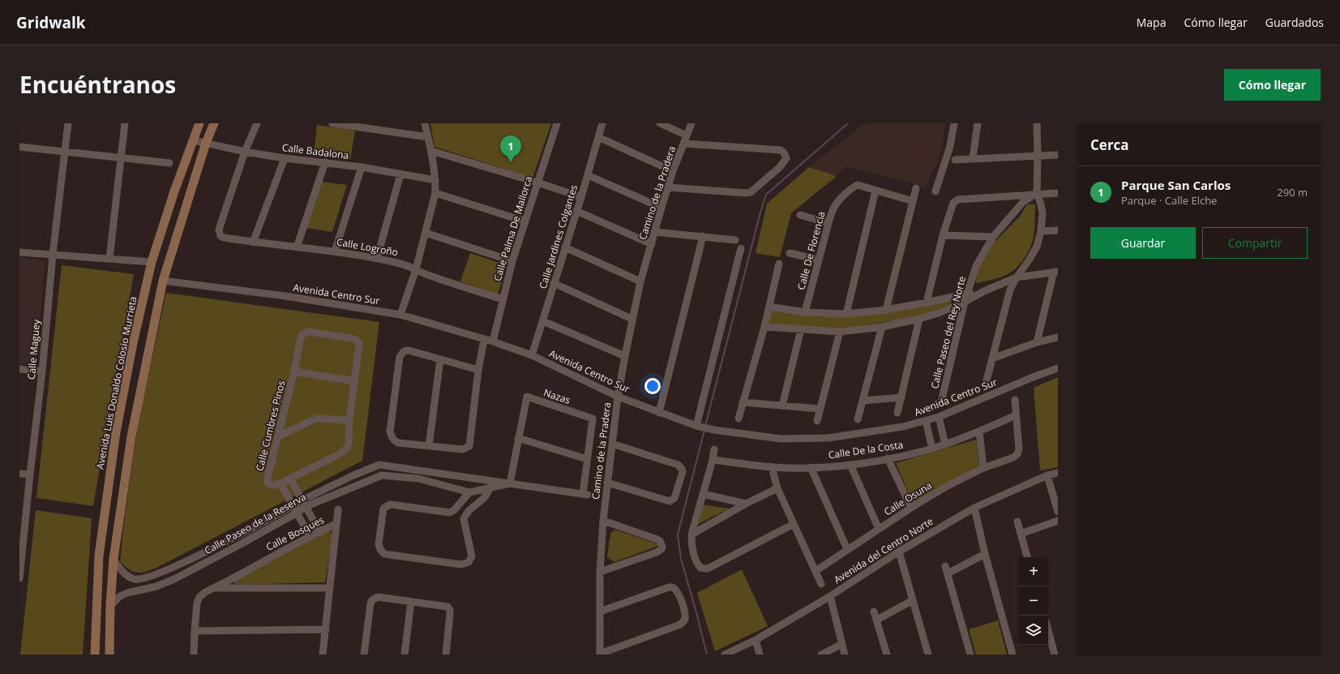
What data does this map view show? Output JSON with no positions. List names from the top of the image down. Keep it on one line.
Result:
{"streets":{"main road":["Avenida Luis Donaldo Colosio Murrieta"],"street":["Calle Badalona","Camino de la Pradera","Calle Palma De Mallorca","Calle Jardines Colgantes","Calle Logroño","Calle De Florencia","Avenida Centro Sur","Calle Paseo del Rey Norte","Calle Maguey","Nazas","Calle Cumbres Pinos","Calle De la Costa","Calle Osuna","Calle Paseo de la Reserva","Calle Bosques","Avenida del Centro Norte"]},"crossings":[["Calle Badalona","Calle Logroño"],["Calle Badalona","Avenida Luis Donaldo Colosio Murrieta"],["Camino de la Pradera","Avenida Centro Sur"],["Calle Palma De Mallorca","Calle Logroño"],["Calle Palma De Mallorca","Avenida Centro Sur"],["Calle Jardines Colgantes","Avenida Centro Sur"],["Nazas","Calle Paseo de la Reserva"],["Calle De la Costa","Calle Osuna"]],"page":{"header":"Gridwalk","nav":["Mapa","Cómo llegar","Guardados"],"title":"Encuéntranos","buttons":["Cómo llegar",["Guardar","Compartir"]],"heading":"Cerca","pins":"1","list":[{"mark":"1","name":"Parque San Carlos","note":"Parque · Calle Elche","value":"290 m"}],"map_buttons":["+","−"]}}
